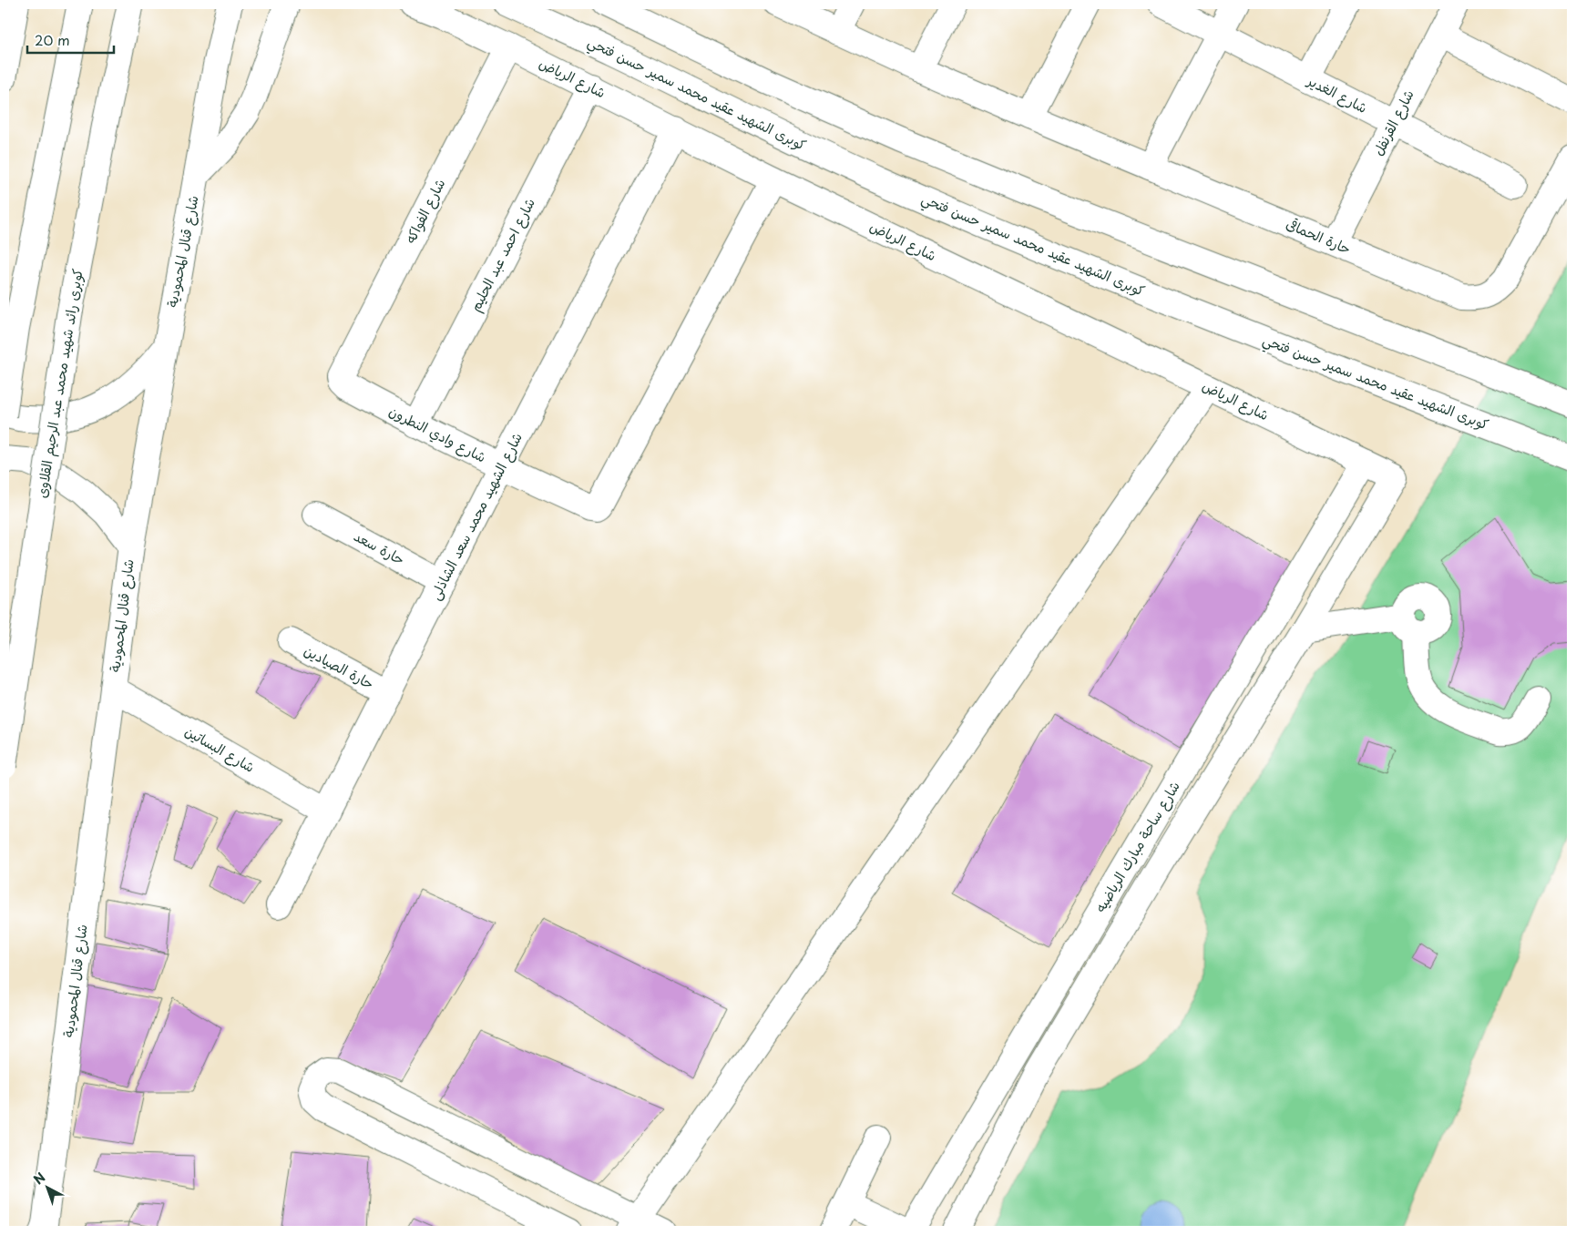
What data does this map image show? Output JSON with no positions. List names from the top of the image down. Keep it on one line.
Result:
{"streets":{"street":["شارع الرياض","كوبرى الشهيد عقيد محمد سمير حسن فتحي","شارع الغدير","شارع القرنفل","شارع الفواكه","حارة الحماقى","شارع قنال المحمودية","شارع احمد عبد الحليم","كوبرى رائد شهيد محمد عبد الرحيم القلاوى","شارع وادي النطرون","شارع الشهيد محمد سعد الشاذلى","حارة سعد","حارة الصيادين","شارع البساتين","شارع ساحة مبارك الرياضيه"]},"crossings":[["شارع الرياض","شارع الفواكه"],["شارع الرياض","شارع احمد عبد الحليم"],["شارع الرياض","شارع وادي النطرون"],["شارع الرياض","شارع الشهيد محمد سعد الشاذلى"],["شارع الرياض","شارع ساحة مبارك الرياضيه"],["شارع الغدير","شارع القرنفل"],["شارع القرنفل","حارة الحماقى"],["شارع الفواكه","شارع وادي النطرون"],["شارع قنال المحمودية","شارع البساتين"],["شارع احمد عبد الحليم","شارع وادي النطرون"],["شارع وادي النطرون","شارع الشهيد محمد سعد الشاذلى"],["شارع الشهيد محمد سعد الشاذلى","حارة سعد"],["شارع الشهيد محمد سعد الشاذلى","حارة الصيادين"],["شارع الشهيد محمد سعد الشاذلى","شارع البساتين"]],"scale_bar":"20 m","north":"top left"}
